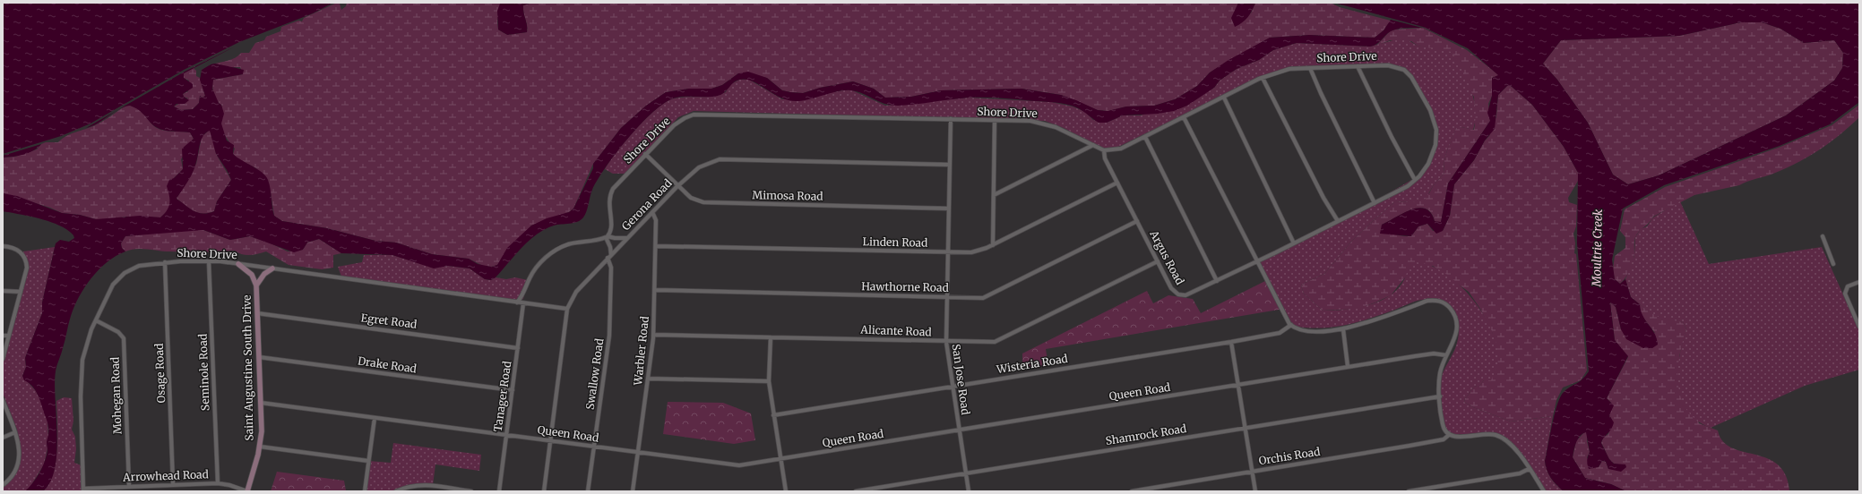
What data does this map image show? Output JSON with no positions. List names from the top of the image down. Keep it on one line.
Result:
{"streets":{"street":["Shore Drive","Mimosa Road","Gerona Road","Linden Road","Argus Road","Hawthorne Road","Egret Road","Alicante Road","Warbler Road","Wisteria Road","Drake Road","Saint Augustine South Drive","Seminole Road","Osage Road","Swallow Road","San Jose Road","Queen Road","Mohegan Road","Tanager Road","Shamrock Road","Orchis Road","Arrowhead Road"]},"crossings":[["Shore Drive","Mimosa Road"],["Shore Drive","Gerona Road"],["Shore Drive","Argus Road"],["Shore Drive","Saint Augustine South Drive"],["Shore Drive","Seminole Road"],["Shore Drive","Osage Road"],["Shore Drive","Swallow Road"],["Shore Drive","San Jose Road"],["Shore Drive","Mohegan Road"],["Shore Drive","Tanager Road"],["Shore Drive","Arrowhead Road"],["Mimosa Road","Gerona Road"],["Mimosa Road","San Jose Road"],["Gerona Road","Warbler Road"],["Gerona Road","Swallow Road"],["Gerona Road","San Jose Road"],["Gerona Road","Queen Road"],["Linden Road","Argus Road"],["Linden Road","Warbler Road"],["Linden Road","San Jose Road"],["Argus Road","Hawthorne Road"],["Argus Road","Alicante Road"],["Hawthorne Road","Warbler Road"],["Hawthorne Road","San Jose Road"],["Egret Road","Saint Augustine South Drive"],["Egret Road","Tanager Road"],["Alicante Road","Warbler Road"],["Alicante Road","San Jose Road"],["Warbler Road","Queen Road"],["Wisteria Road","San Jose Road"],["Drake Road","Saint Augustine South Drive"],["Drake Road","Tanager Road"],["Saint Augustine South Drive","Queen Road"],["Saint Augustine South Drive","Arrowhead Road"],["Seminole Road","Arrowhead Road"],["Osage Road","Arrowhead Road"],["Swallow Road","Queen Road"],["San Jose Road","Queen Road"],["San Jose Road","Shamrock Road"],["Queen Road","Tanager Road"],["Mohegan Road","Arrowhead Road"]],"water":["Moultrie Creek"]}
